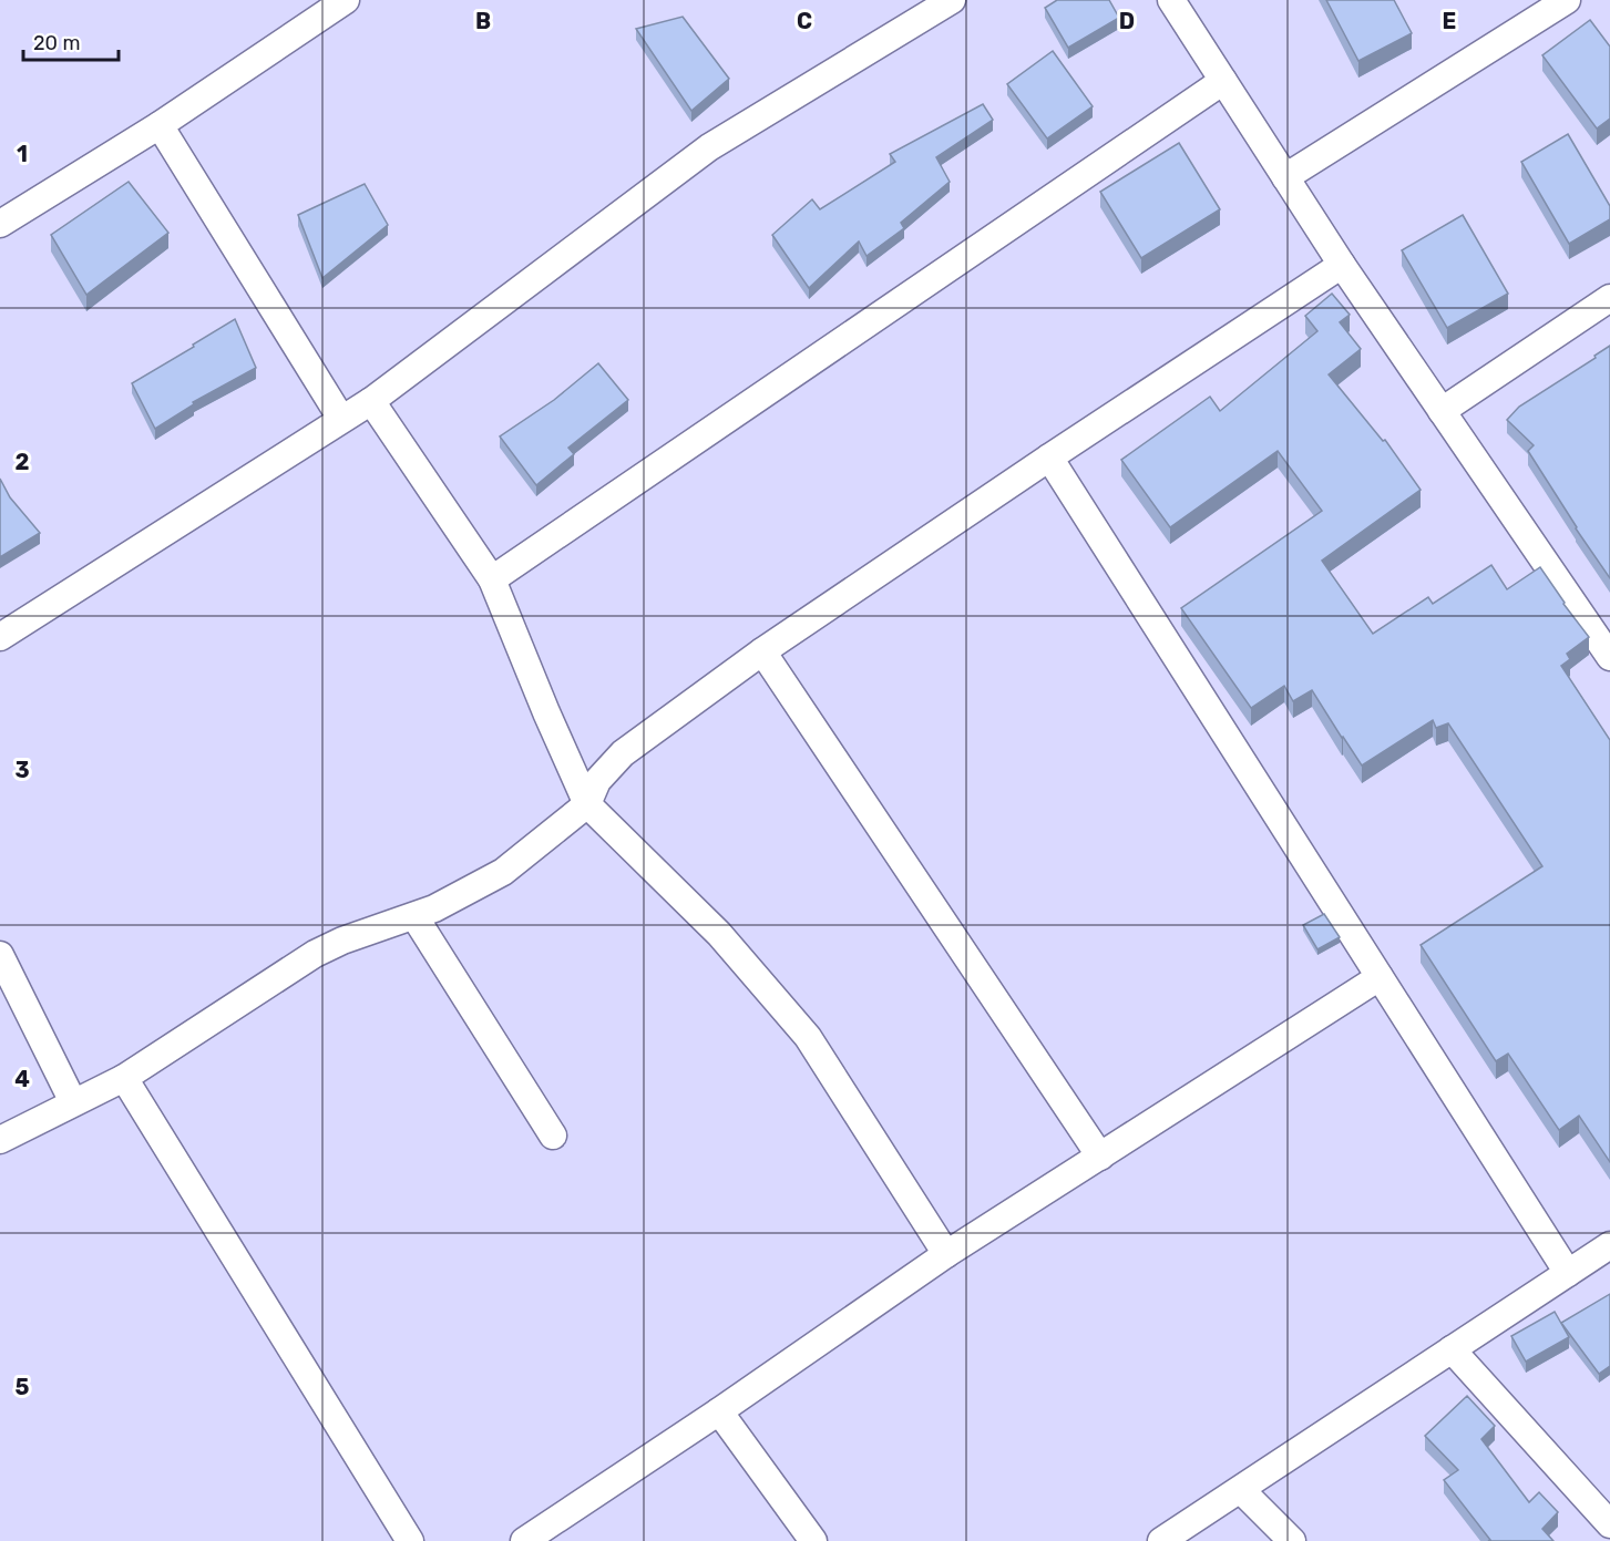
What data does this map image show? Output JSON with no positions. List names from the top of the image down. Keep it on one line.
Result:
{"scale_bar":"20 m","grid":{"columns":["B","C","D","E"],"rows":["1","2","3","4","5"]}}
